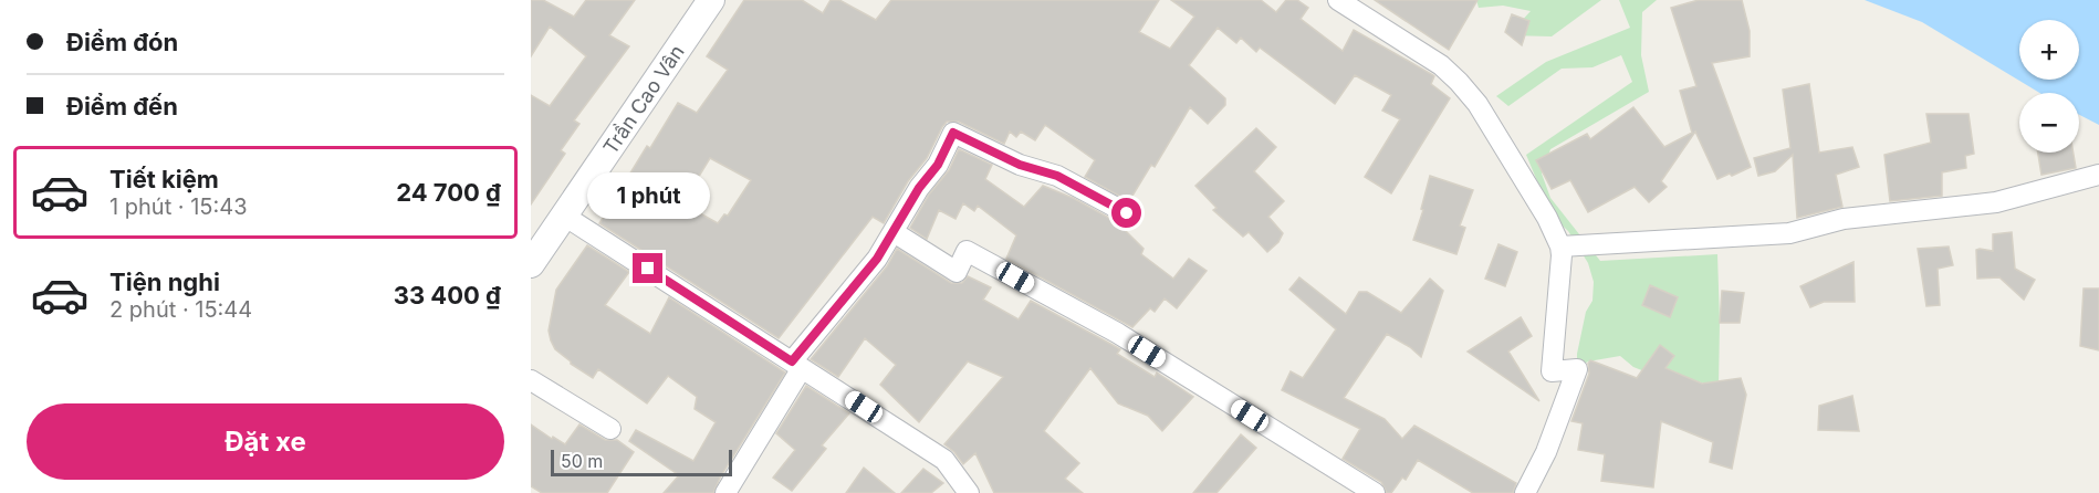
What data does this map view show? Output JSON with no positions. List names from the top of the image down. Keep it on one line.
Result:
{"streets":{"street":["Trần Cao Vân"]},"scale_bar":"50 m","page":{"banner":["Điểm đón","Điểm đến"],"map_buttons":["+","−"],"list":[{"name":"Tiết kiệm","note":"1 phút · 15:43","value":"24 700 ₫"},{"name":"Tiện nghi","note":"2 phút · 15:44","value":"33 400 ₫"}],"bubble":"1 phút","buttons":"Đặt xe","scale":"50 m"}}
